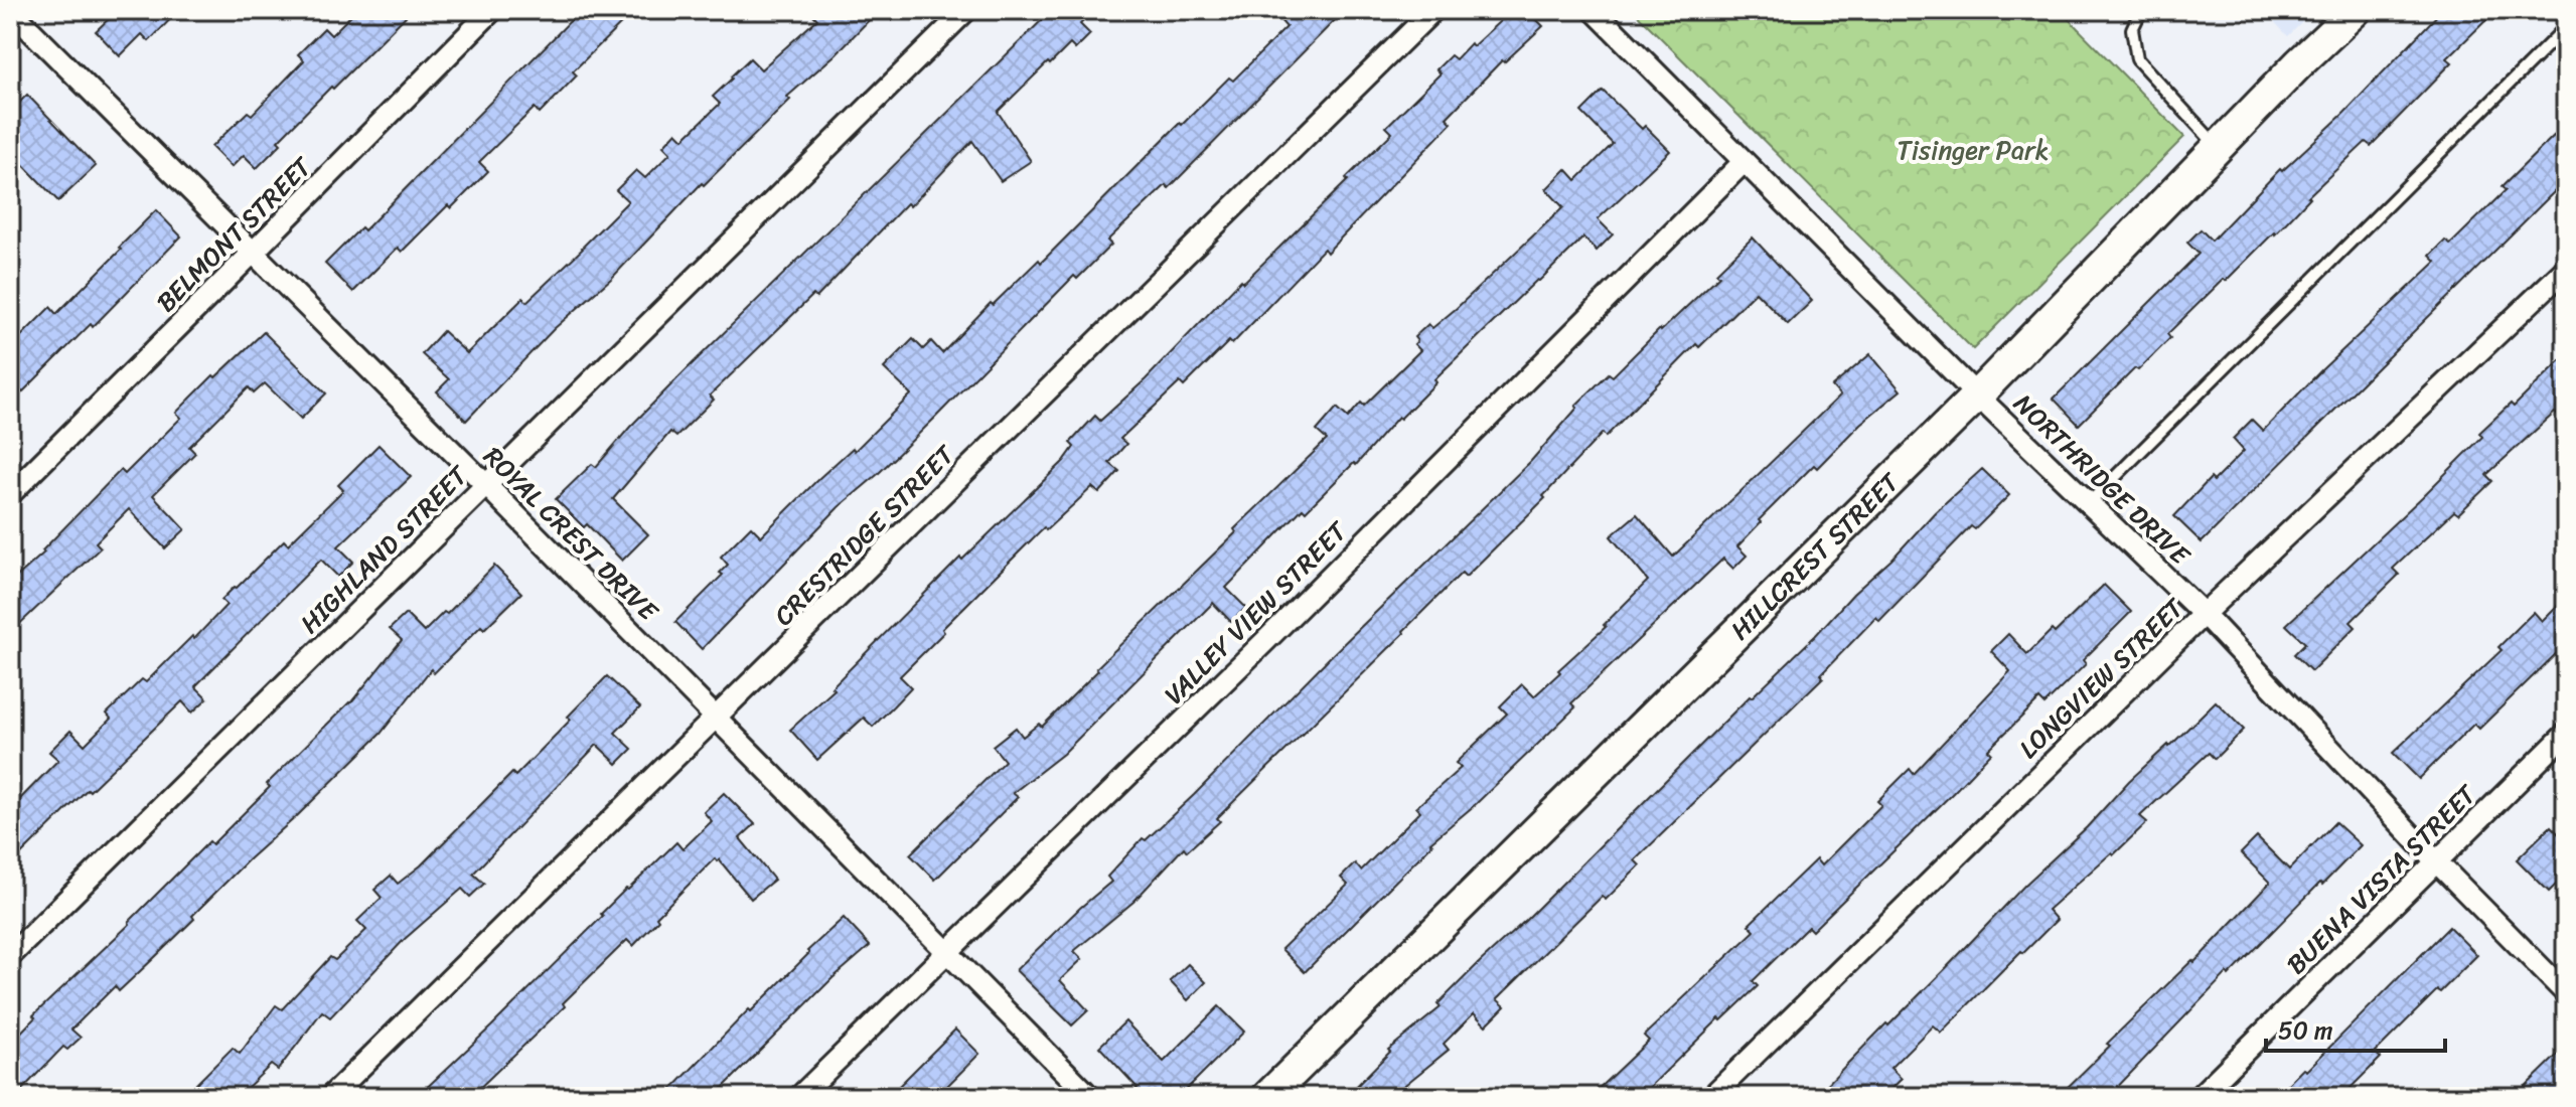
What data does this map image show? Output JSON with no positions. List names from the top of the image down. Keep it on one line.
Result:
{"streets":{"street":["BELMONT STREET","NORTHRIDGE DRIVE","ROYAL CREST DRIVE","CRESTRIDGE STREET","HIGHLAND STREET","HILLCREST STREET","VALLEY VIEW STREET","LONGVIEW STREET","BUENA VISTA STREET"]},"crossings":[["BELMONT STREET","ROYAL CREST DRIVE"],["NORTHRIDGE DRIVE","HILLCREST STREET"],["NORTHRIDGE DRIVE","VALLEY VIEW STREET"],["NORTHRIDGE DRIVE","LONGVIEW STREET"],["NORTHRIDGE DRIVE","BUENA VISTA STREET"],["ROYAL CREST DRIVE","CRESTRIDGE STREET"],["ROYAL CREST DRIVE","HIGHLAND STREET"],["ROYAL CREST DRIVE","VALLEY VIEW STREET"]],"parks":["Tisinger Park"],"scale_bar":"50 m"}
